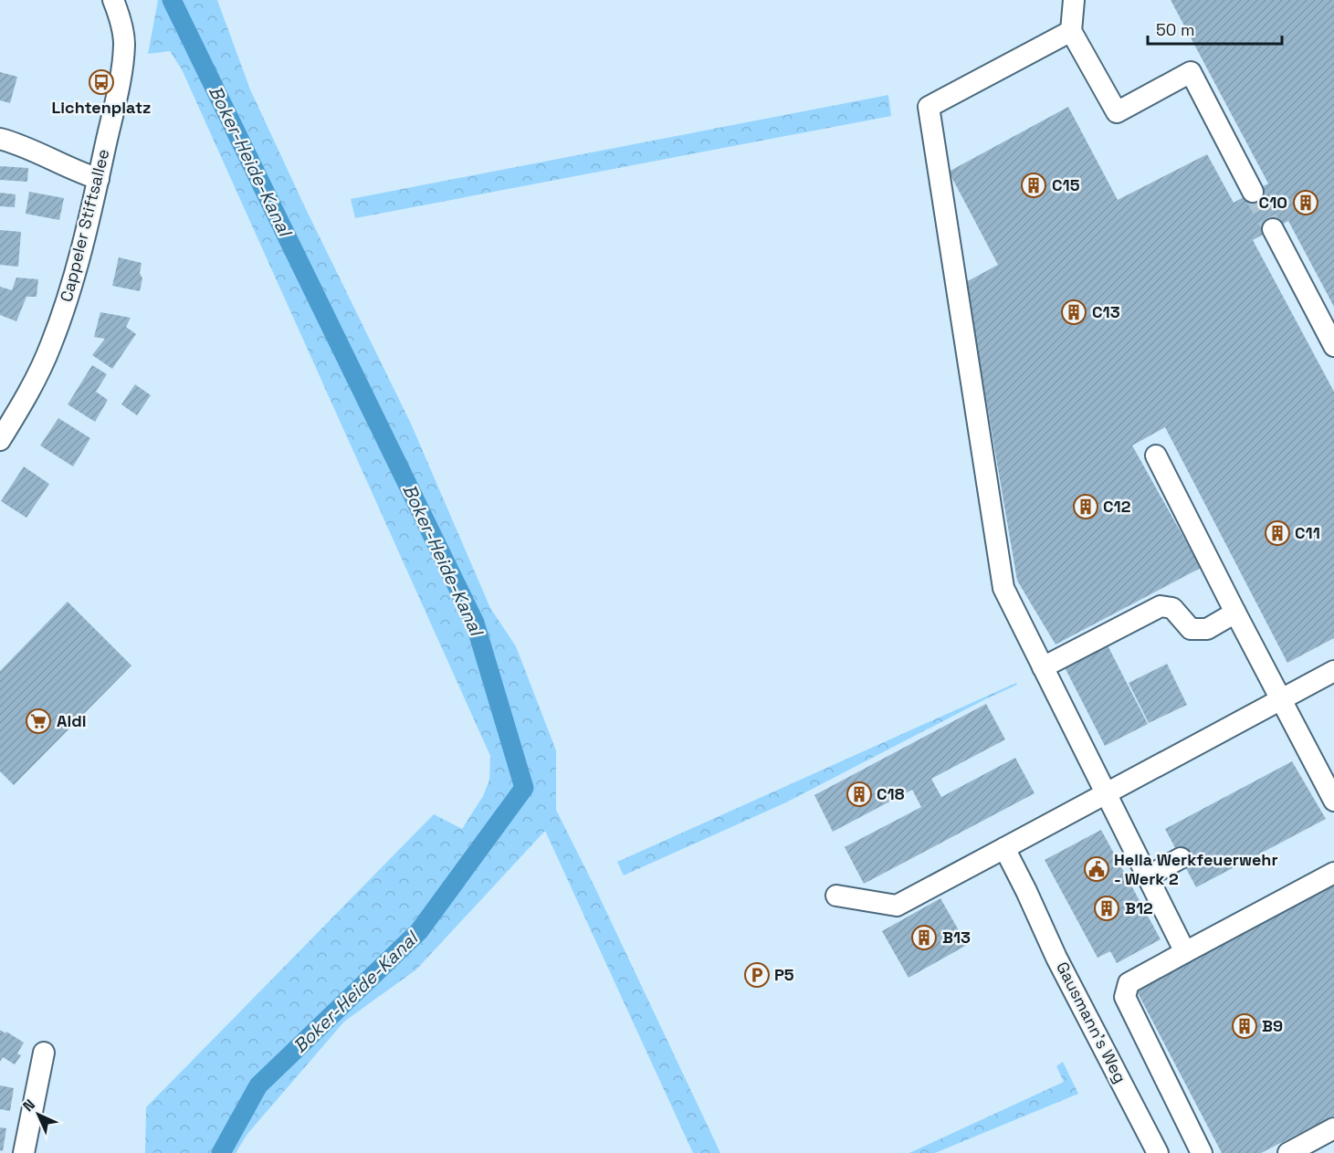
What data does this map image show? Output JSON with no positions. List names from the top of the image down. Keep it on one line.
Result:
{"streets":{"street":["Cappeler Stiftsallee","Gausmann's Weg"]},"water":["Boker-Heide-Kanal"],"places":{"bus stop":["Lichtenplatz"],"building":["C15","C10","C13","C12","C11","C18","B12","B13","B9"],"supermarket":["Aldi"],"public building":["Hella Werkfeuerwehr - Werk 2"],"parking":["P5"]},"scale_bar":"50 m","north":"top left"}
